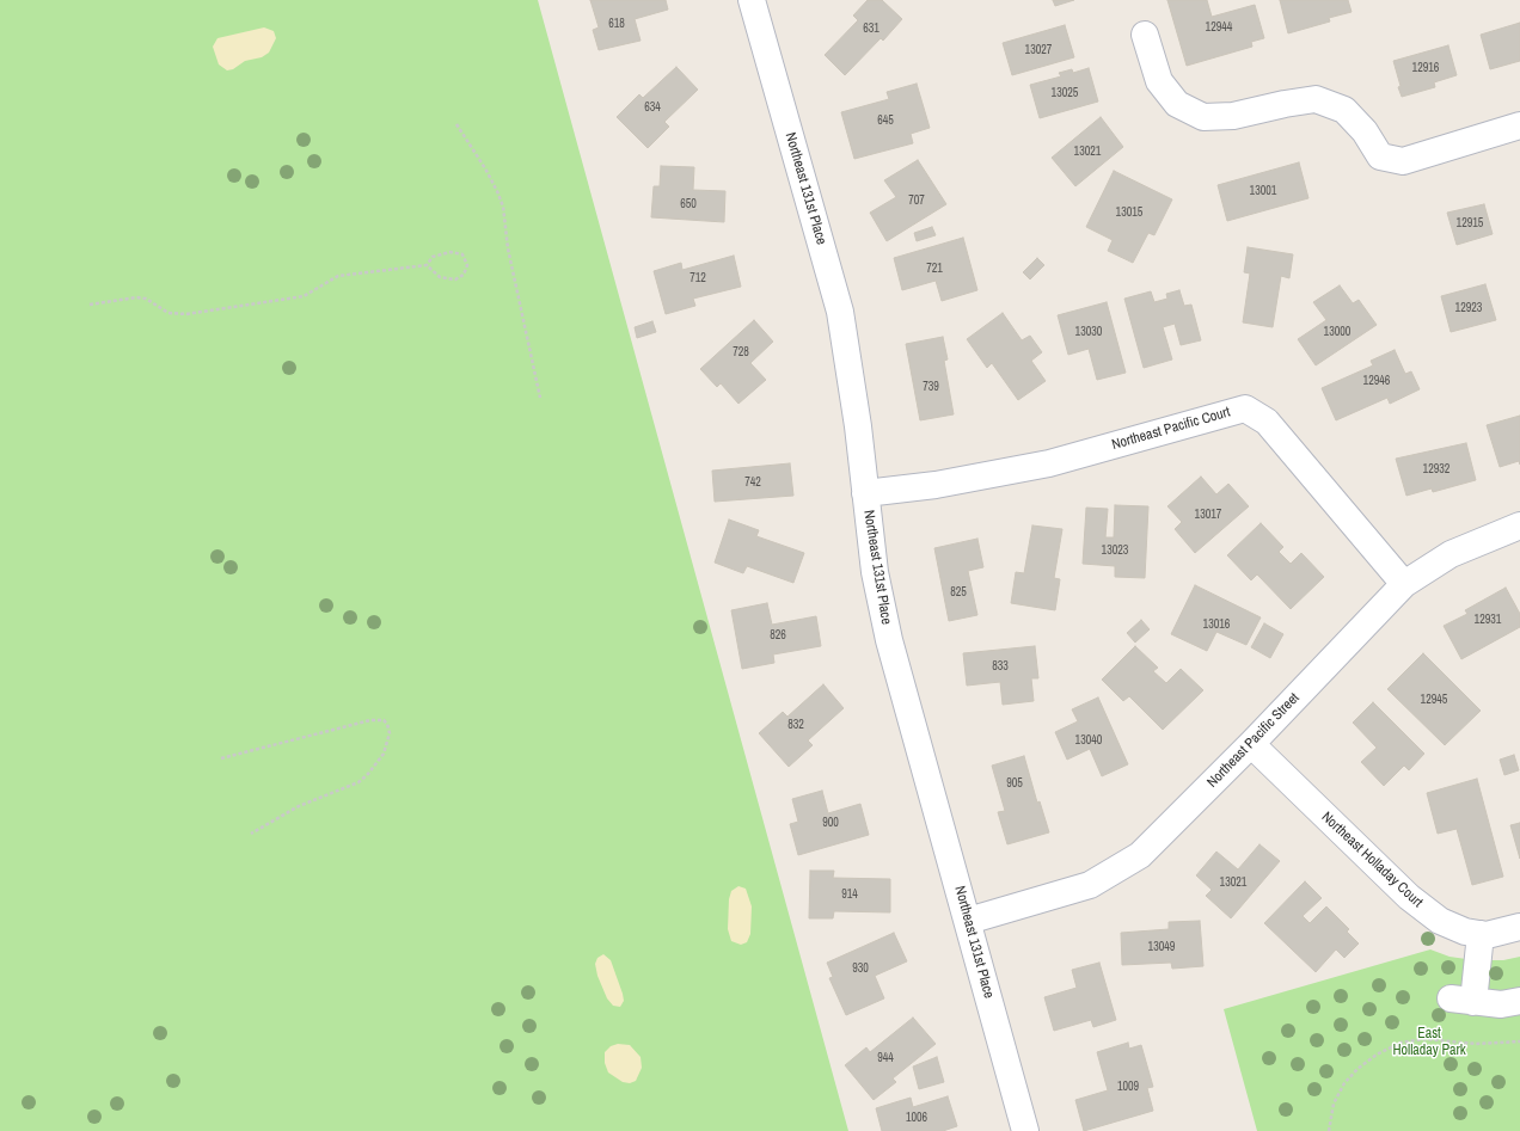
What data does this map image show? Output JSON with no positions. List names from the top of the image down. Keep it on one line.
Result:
{"streets":{"street":["Northeast 131st Place","Northeast Pacific Court","Northeast Pacific Street","Northeast Holladay Court"]},"crossings":[["Northeast 131st Place","Northeast Pacific Court"],["Northeast 131st Place","Northeast Pacific Street"],["Northeast Pacific Court","Northeast Pacific Street"],["Northeast Pacific Street","Northeast Holladay Court"]],"parks":["East Holladay Park"],"house_numbers":["618","12944","631","13027","12916","13025","634","645","13021","13001","707","650","13015","12915","721","712","12923","13030","13000","728","12946","739","12932","742","13017","13023","825","12931","13016","826","833","12945","832","13040","905","900","13021","914","13049","930","944","1009","1006"]}
